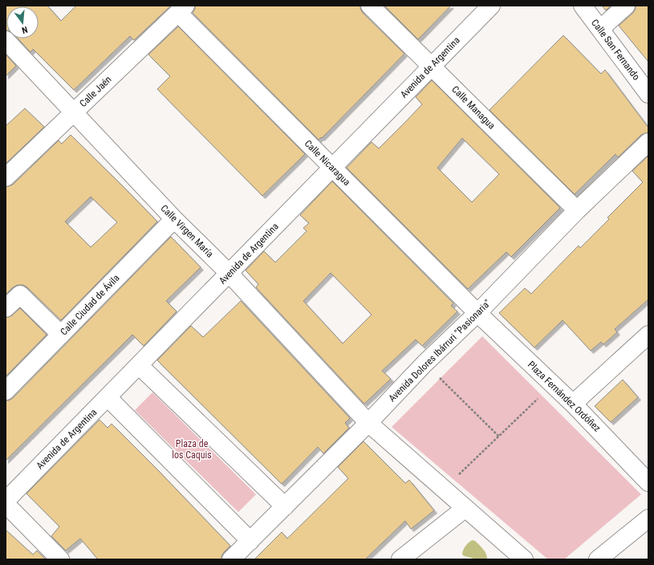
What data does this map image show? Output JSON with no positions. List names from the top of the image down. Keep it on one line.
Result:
{"streets":{"street":["Calle San Fernando","Avenida de Argentina","Calle Jaén","Calle Managua","Calle Nicaragua","Calle Virgen María","Calle Ciudad de Ávila","Avenida Dolores Ibárruri \"Pasionaria\"","Plaza Fernández Ordóñez"]},"crossings":[["Avenida de Argentina","Calle Managua"],["Avenida de Argentina","Calle Nicaragua"],["Avenida de Argentina","Calle Virgen María"],["Calle Jaén","Calle Nicaragua"],["Calle Jaén","Calle Virgen María"],["Calle Managua","Avenida Dolores Ibárruri \"Pasionaria\""],["Calle Nicaragua","Avenida Dolores Ibárruri \"Pasionaria\""],["Calle Nicaragua","Plaza Fernández Ordóñez"],["Calle Virgen María","Calle Ciudad de Ávila"],["Calle Virgen María","Avenida Dolores Ibárruri \"Pasionaria\""],["Avenida Dolores Ibárruri \"Pasionaria\"","Plaza Fernández Ordóñez"]],"parks":["Plaza de los Caquis"],"north":"bottom"}
